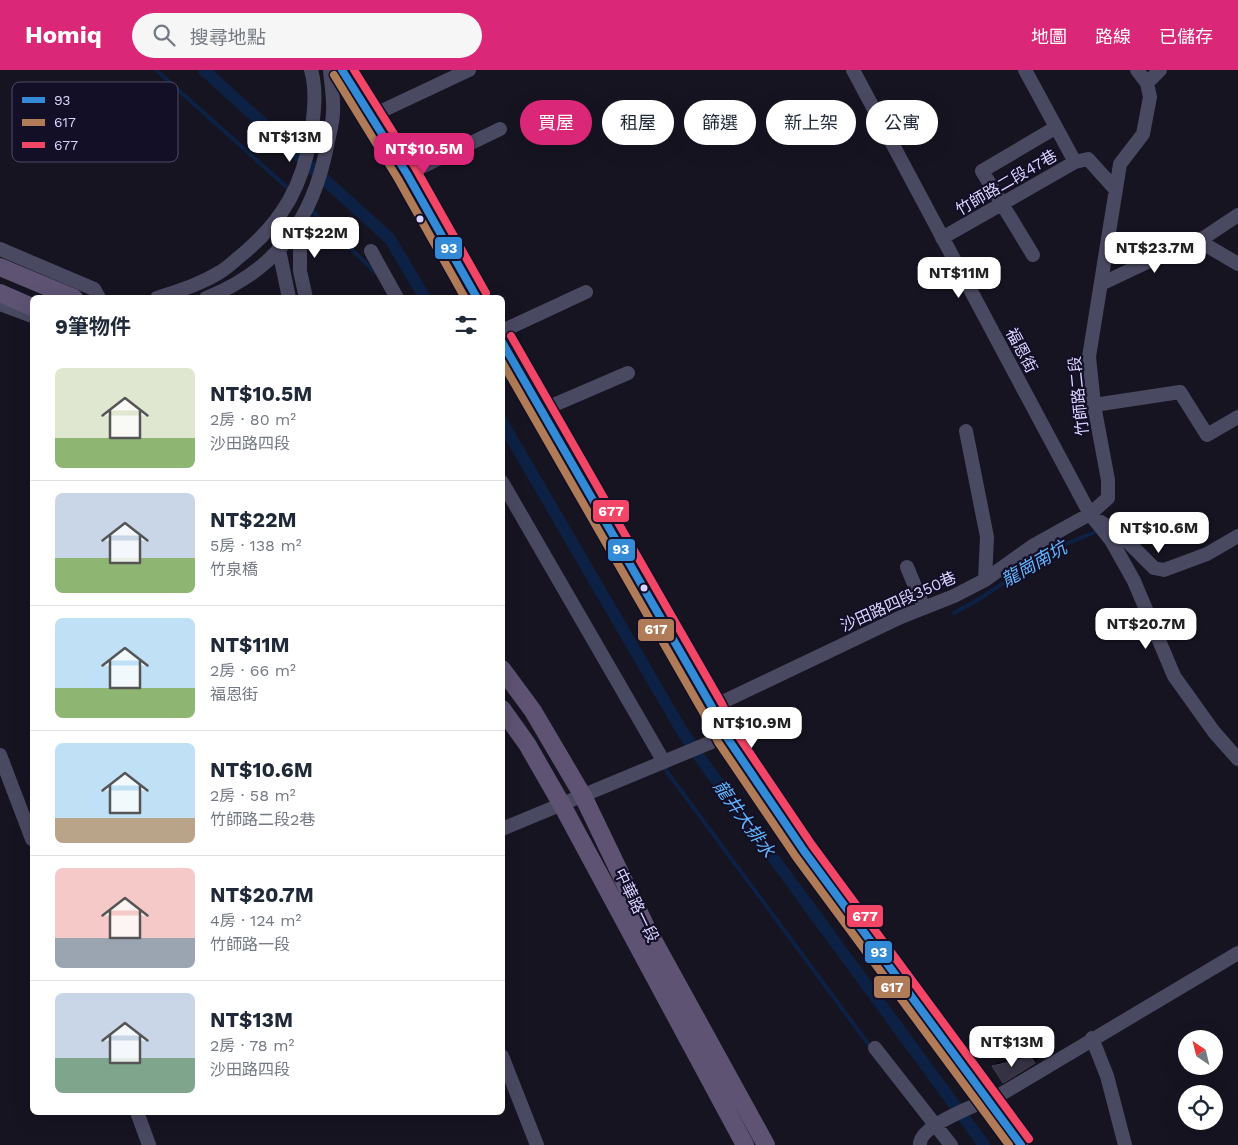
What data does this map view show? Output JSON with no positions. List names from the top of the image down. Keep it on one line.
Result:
{"streets":{"main road":["中華路一段"],"street":["竹師路二段47巷","福恩街","竹師路二段","沙田路四段350巷"]},"crossings":[["竹師路二段47巷","福恩街"],["福恩街","竹師路二段"],["福恩街","沙田路四段350巷"],["竹師路二段","沙田路四段350巷"]],"water":["龍崗南坑","龍井大排水"],"lines":["transit line 93","transit line 677","transit line 617"],"legend":["93","617","677"],"north":"top left","page":{"header":"Homiq","search":"搜尋地點","nav":["地圖","路線","已儲存"],"chip":["買屋","租屋","篩選","新上架","公寓"],"price":["NT$13M","NT$10.5M","NT$22M","NT$23.7M","NT$11M","NT$10.6M","NT$20.7M","NT$10.9M","NT$13M"],"heading":"9筆物件","list":[{"name":"NT$10.5M","note":"2房 · 80 m² · 沙田路四段"},{"name":"NT$22M","note":"5房 · 138 m² · 竹泉橋"},{"name":"NT$11M","note":"2房 · 66 m² · 福恩街"},{"name":"NT$10.6M","note":"2房 · 58 m² · 竹師路二段2巷"},{"name":"NT$20.7M","note":"4房 · 124 m² · 竹師路一段"},{"name":"NT$13M","note":"2房 · 78 m² · 沙田路四段"}]}}
